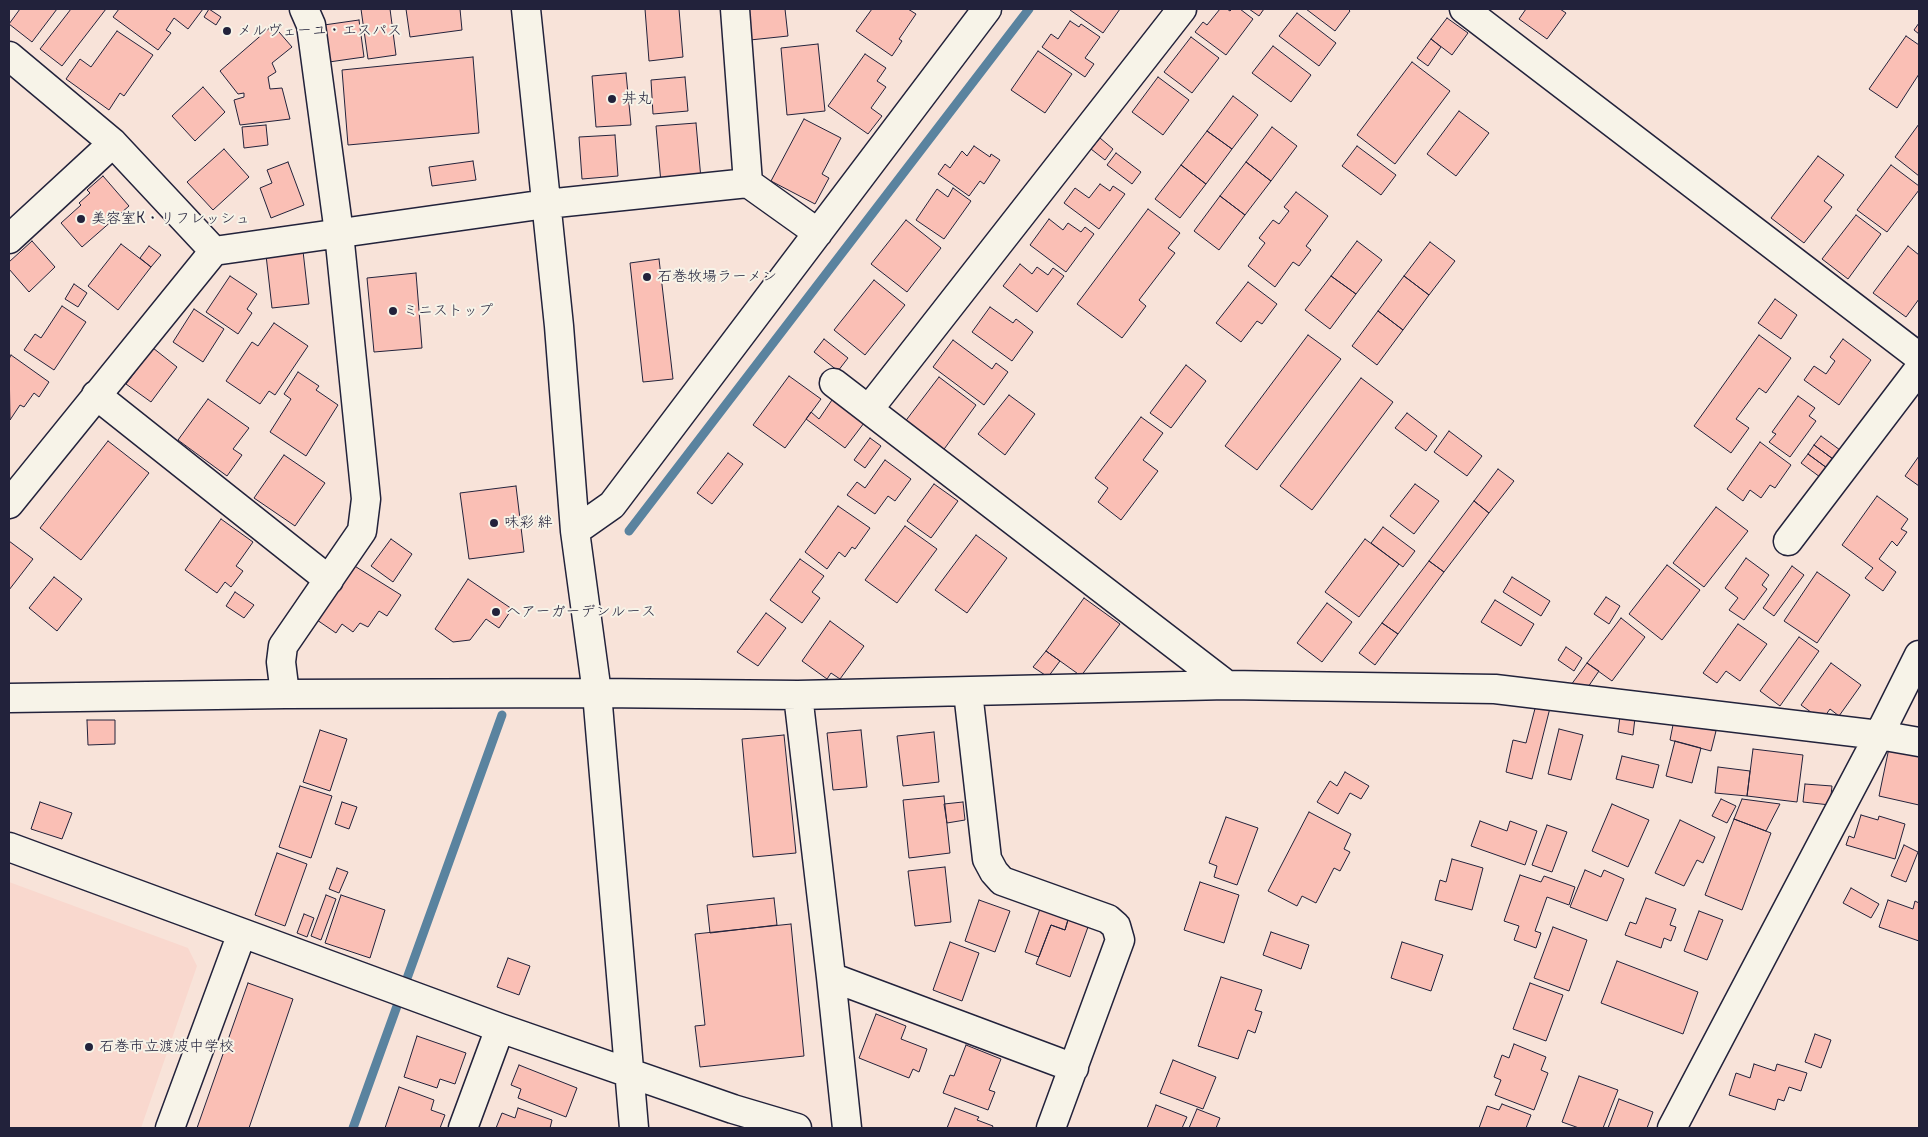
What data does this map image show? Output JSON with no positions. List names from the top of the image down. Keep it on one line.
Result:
{"places":["メルヴェーユ・エスパス","丼丸","美容室K・リフレッシュ","石巻牧場ラーメン","ミニストップ","味彩 絆","ヘアーガーデンルース","石巻市立渡波中学校"]}
